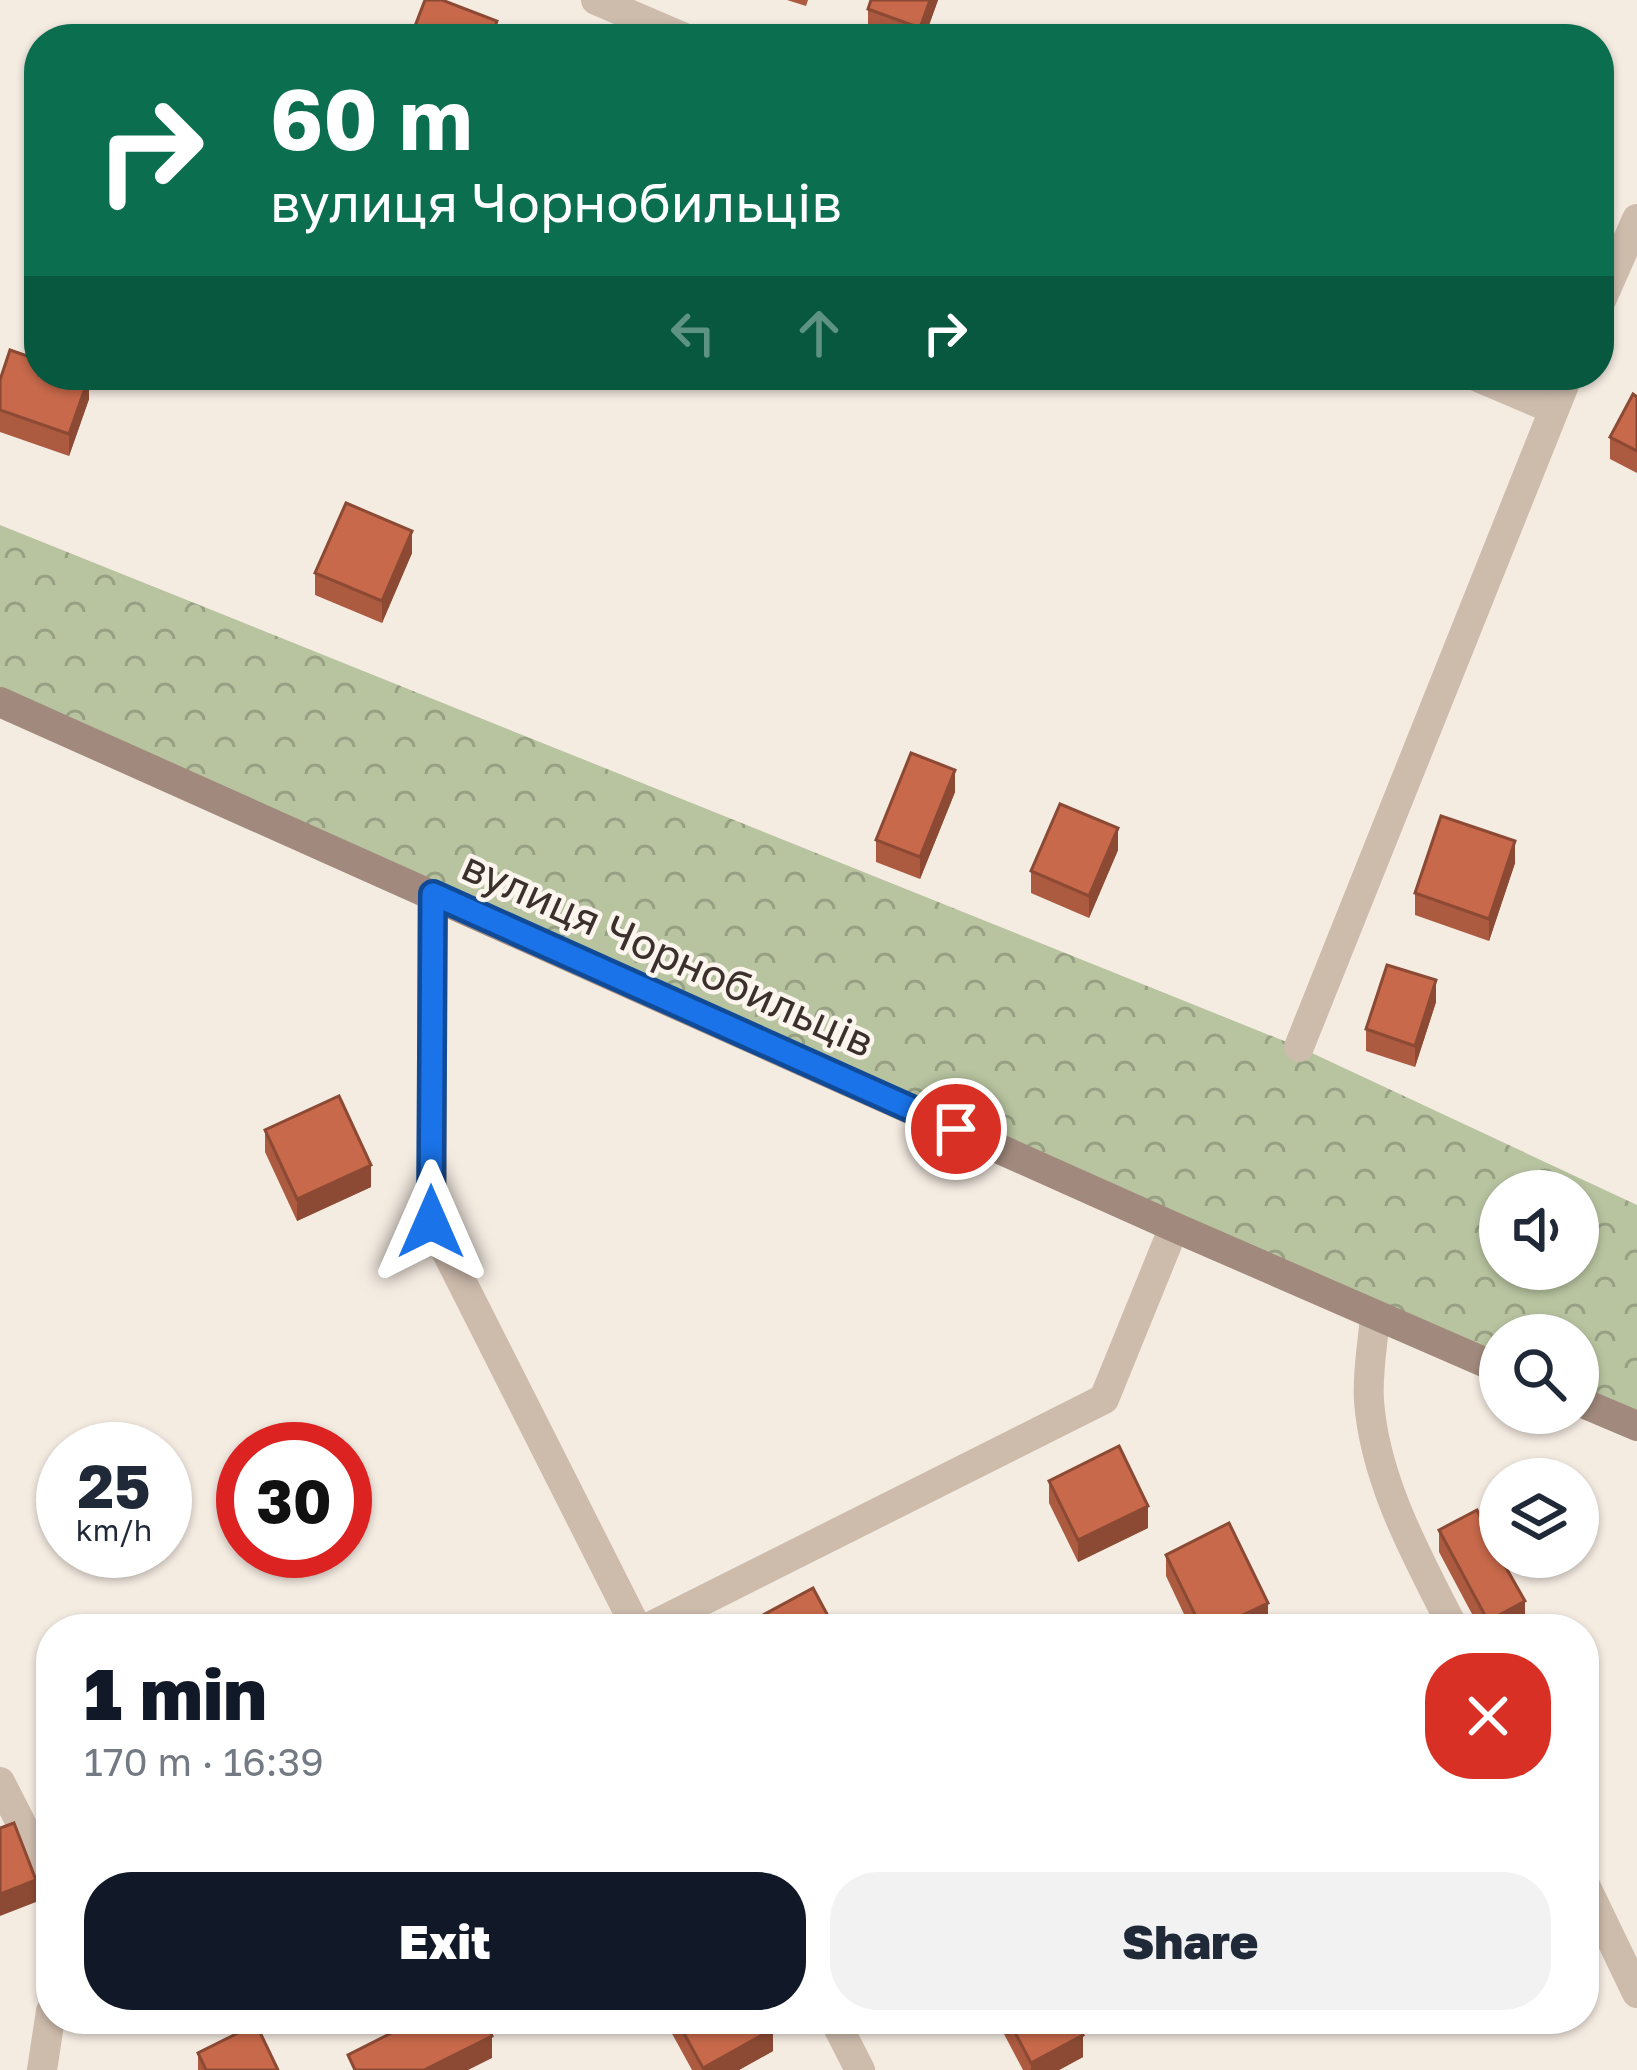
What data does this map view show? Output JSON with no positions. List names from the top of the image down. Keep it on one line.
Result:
{"streets":{"street":["вулиця Чорнобильців"]},"page":{"turn":["60 m","вулиця Чорнобильців"],"speed":"25 km/h","limit":"30","heading":["1 min","170 m · 16:39"],"buttons":["Exit","Share"]}}
